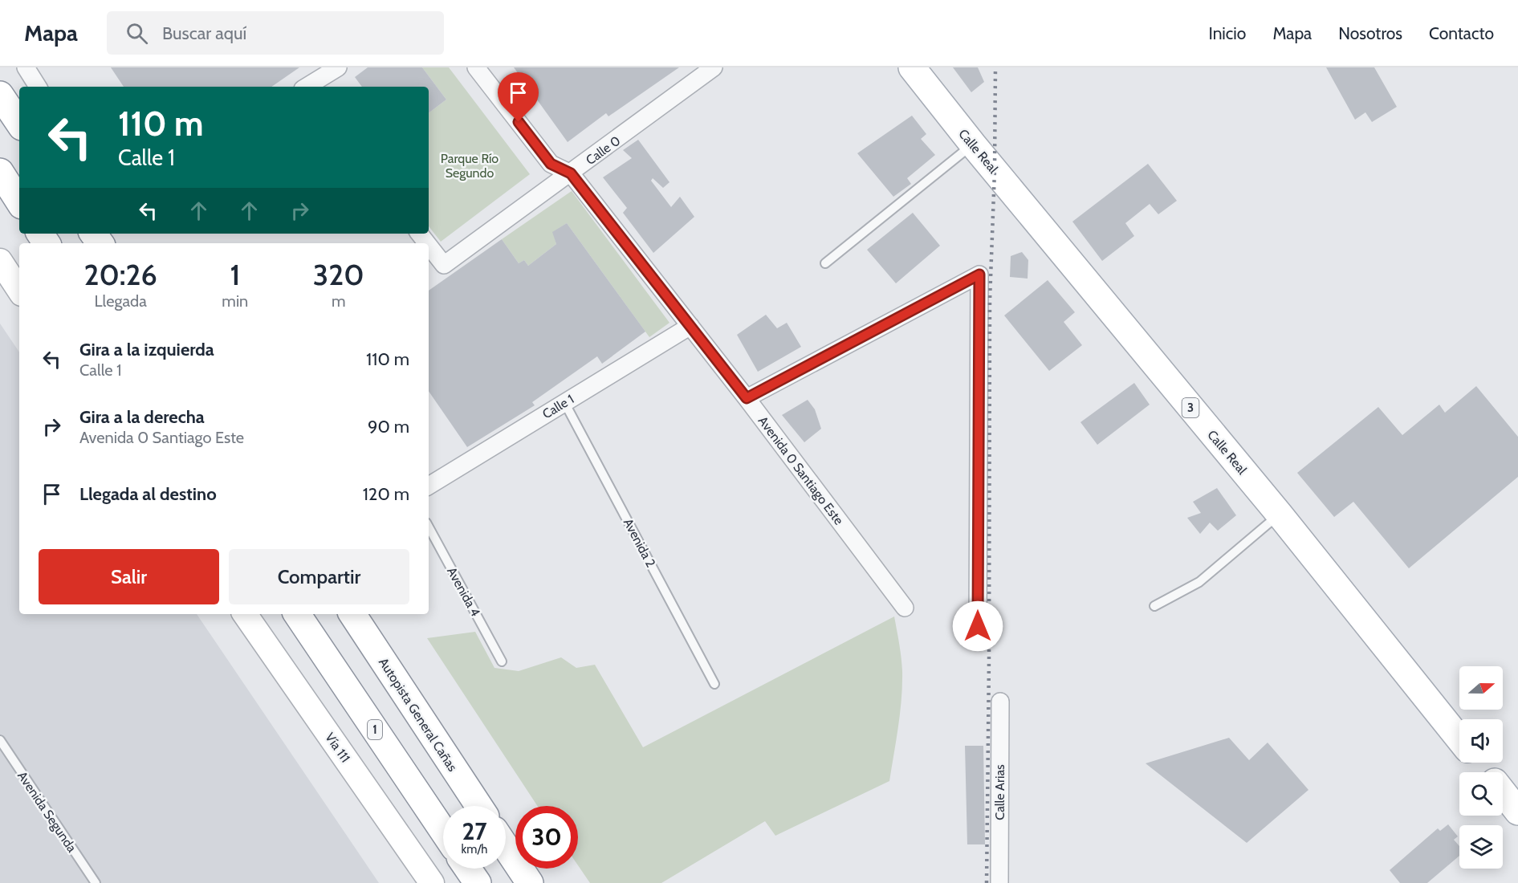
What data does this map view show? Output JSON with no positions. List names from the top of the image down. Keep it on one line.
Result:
{"streets":{"main road":["Calle Real","3","Autopista General Cañas","1","Vía 111"],"street":["Calle 0","Calle 1","Avenida 0 Santiago Este","Calle Arias"],"lane":["Avenida 2","Avenida 4","Avenida Segunda"]},"crossings":[["Calle 0","Avenida 0 Santiago Este"],["Calle 1","Avenida 0 Santiago Este"],["Calle 1","Avenida 2"]],"parks":["Parque Río Segundo"],"north":"right","page":{"header":"Mapa","search":"Buscar aquí","nav":["Inicio","Mapa","Nosotros","Contacto"],"turn":["110 m","Calle 1"],"eta":["20:26","Llegada","1","min","320","m"],"list":[{"name":"Gira a la izquierda","note":"Calle 1","value":"110 m"},{"name":"Gira a la derecha","note":"Avenida 0 Santiago Este","value":"90 m"},{"name":"Llegada al destino","value":"120 m"}],"buttons":["Salir","Compartir"],"speed":"27 km/h","limit":"30"}}
